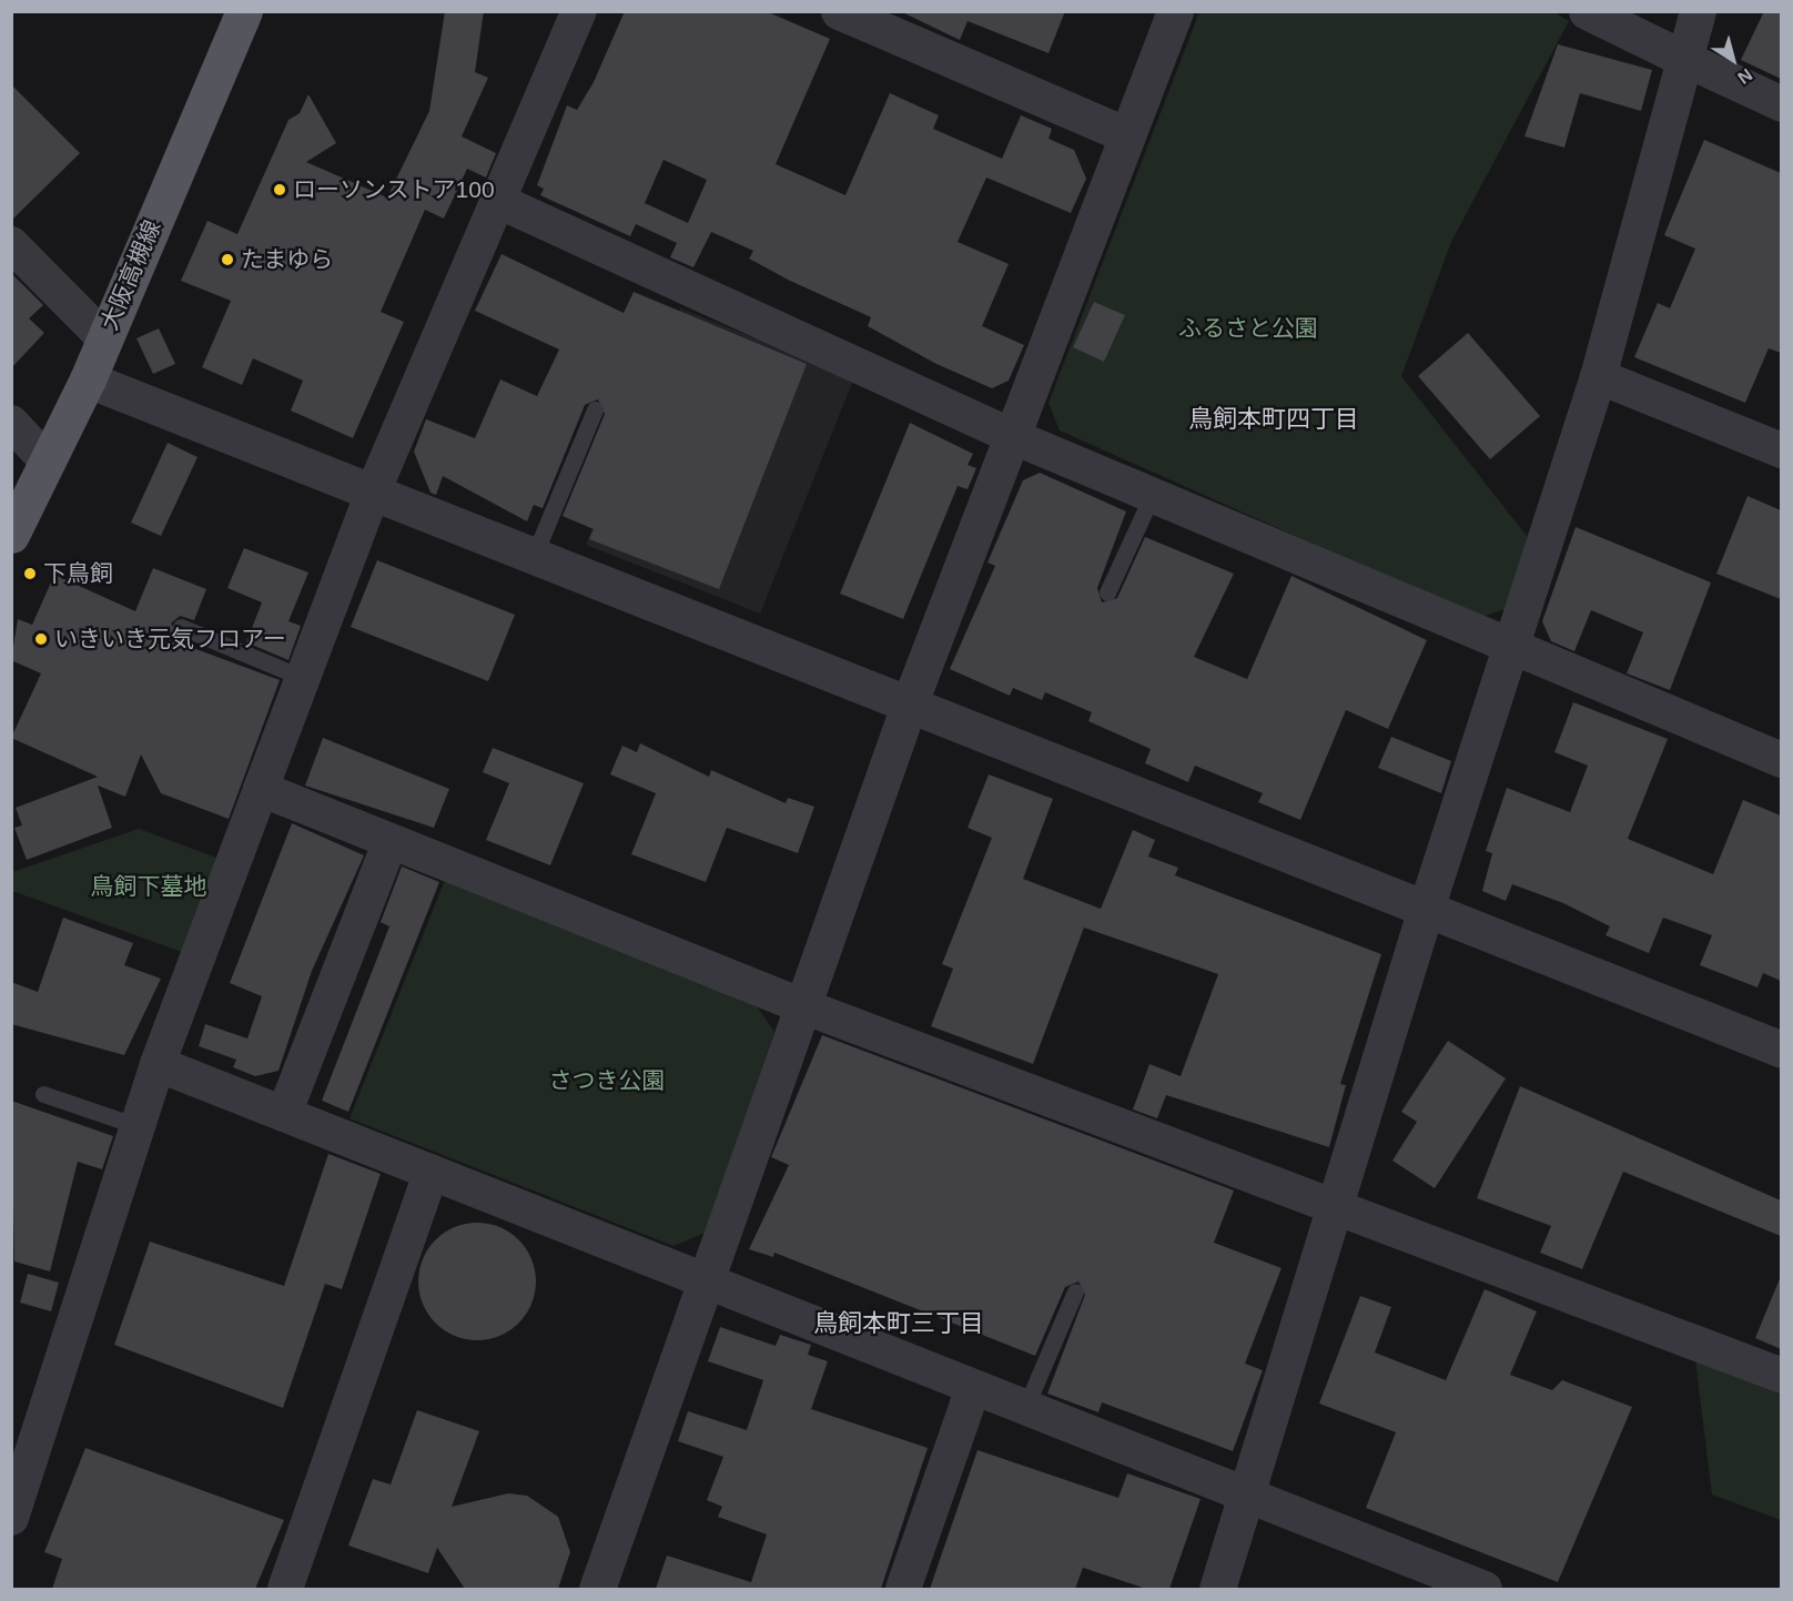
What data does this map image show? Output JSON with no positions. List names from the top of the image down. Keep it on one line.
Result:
{"streets":{"main road":["大阪高槻線"]},"districts":["鳥飼本町四丁目","鳥飼本町三丁目"],"parks":["ふるさと公園","鳥飼下墓地","さつき公園"],"places":["ローソンストア100","たまゆら","下鳥飼","いきいき元気フロアー"],"north":"bottom right"}
